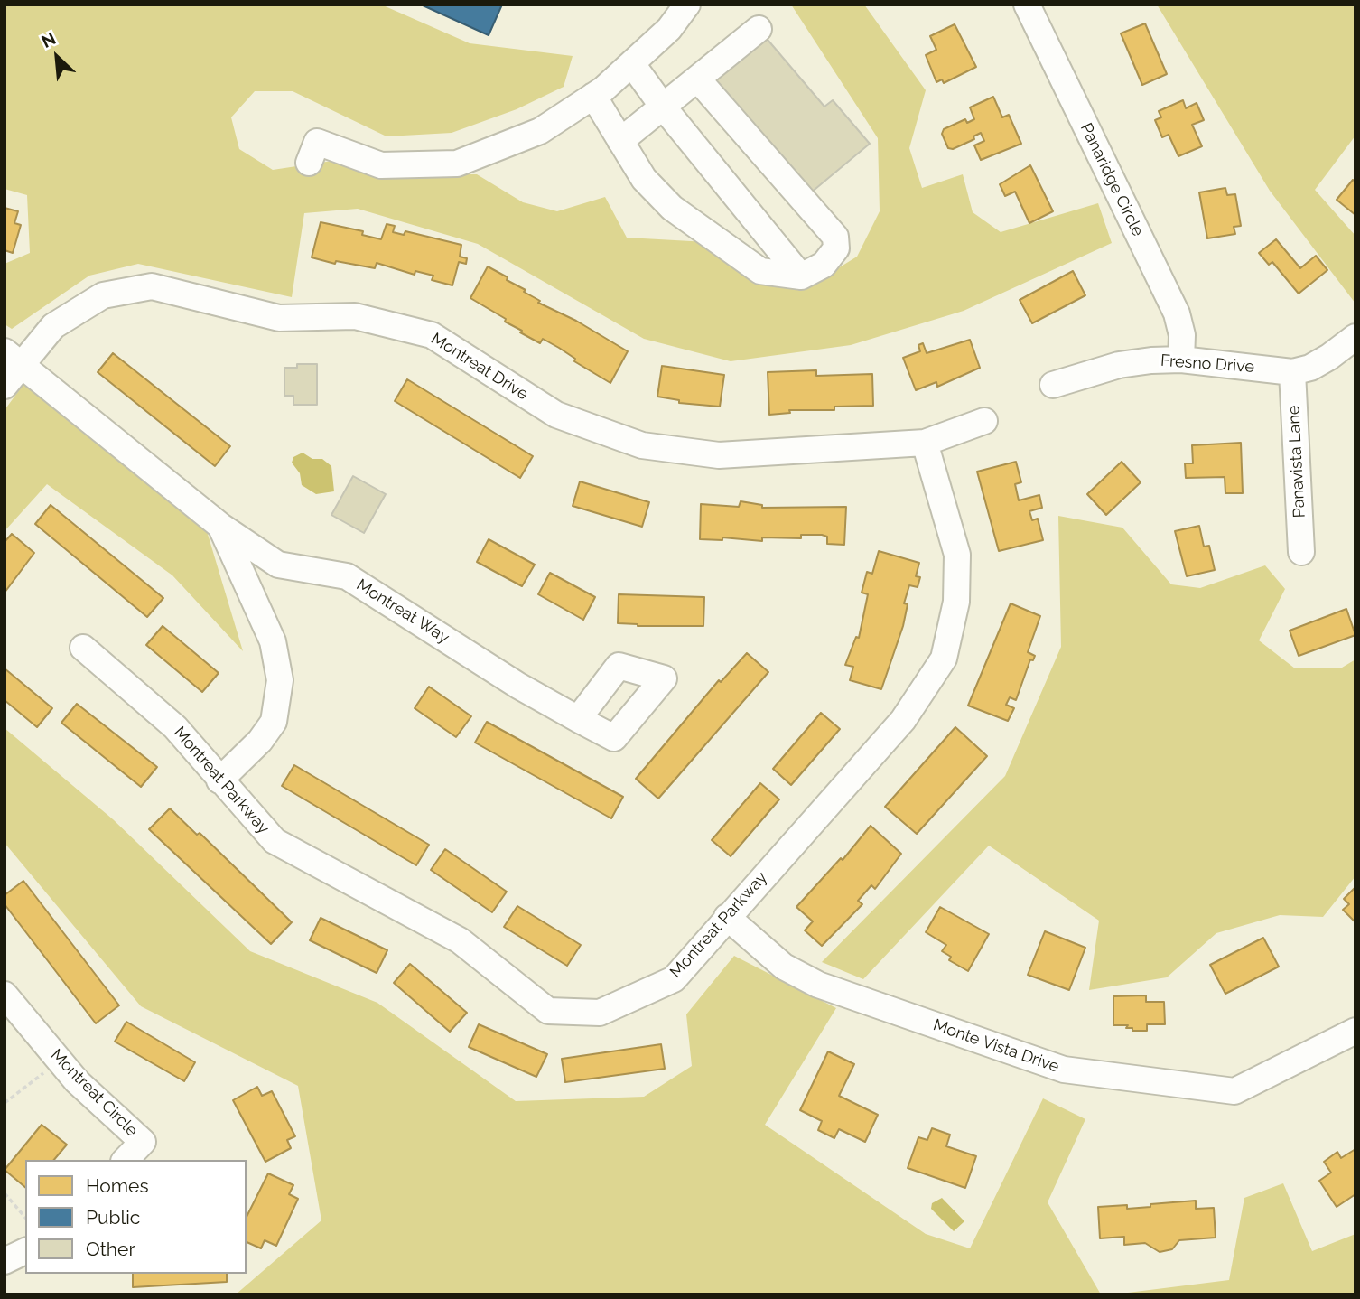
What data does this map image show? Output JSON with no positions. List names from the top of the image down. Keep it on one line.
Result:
{"streets":{"street":["Panaridge Circle","Fresno Drive","Montreat Drive","Panavista Lane","Montreat Way","Montreat Parkway","Monte Vista Drive","Montreat Circle"]},"crossings":[["Panaridge Circle","Fresno Drive"],["Fresno Drive","Panavista Lane"],["Montreat Drive","Montreat Way"],["Montreat Drive","Montreat Parkway"],["Montreat Way","Montreat Parkway"],["Montreat Parkway","Monte Vista Drive"]],"legend":["Homes","Public","Other"],"north":"top left"}
